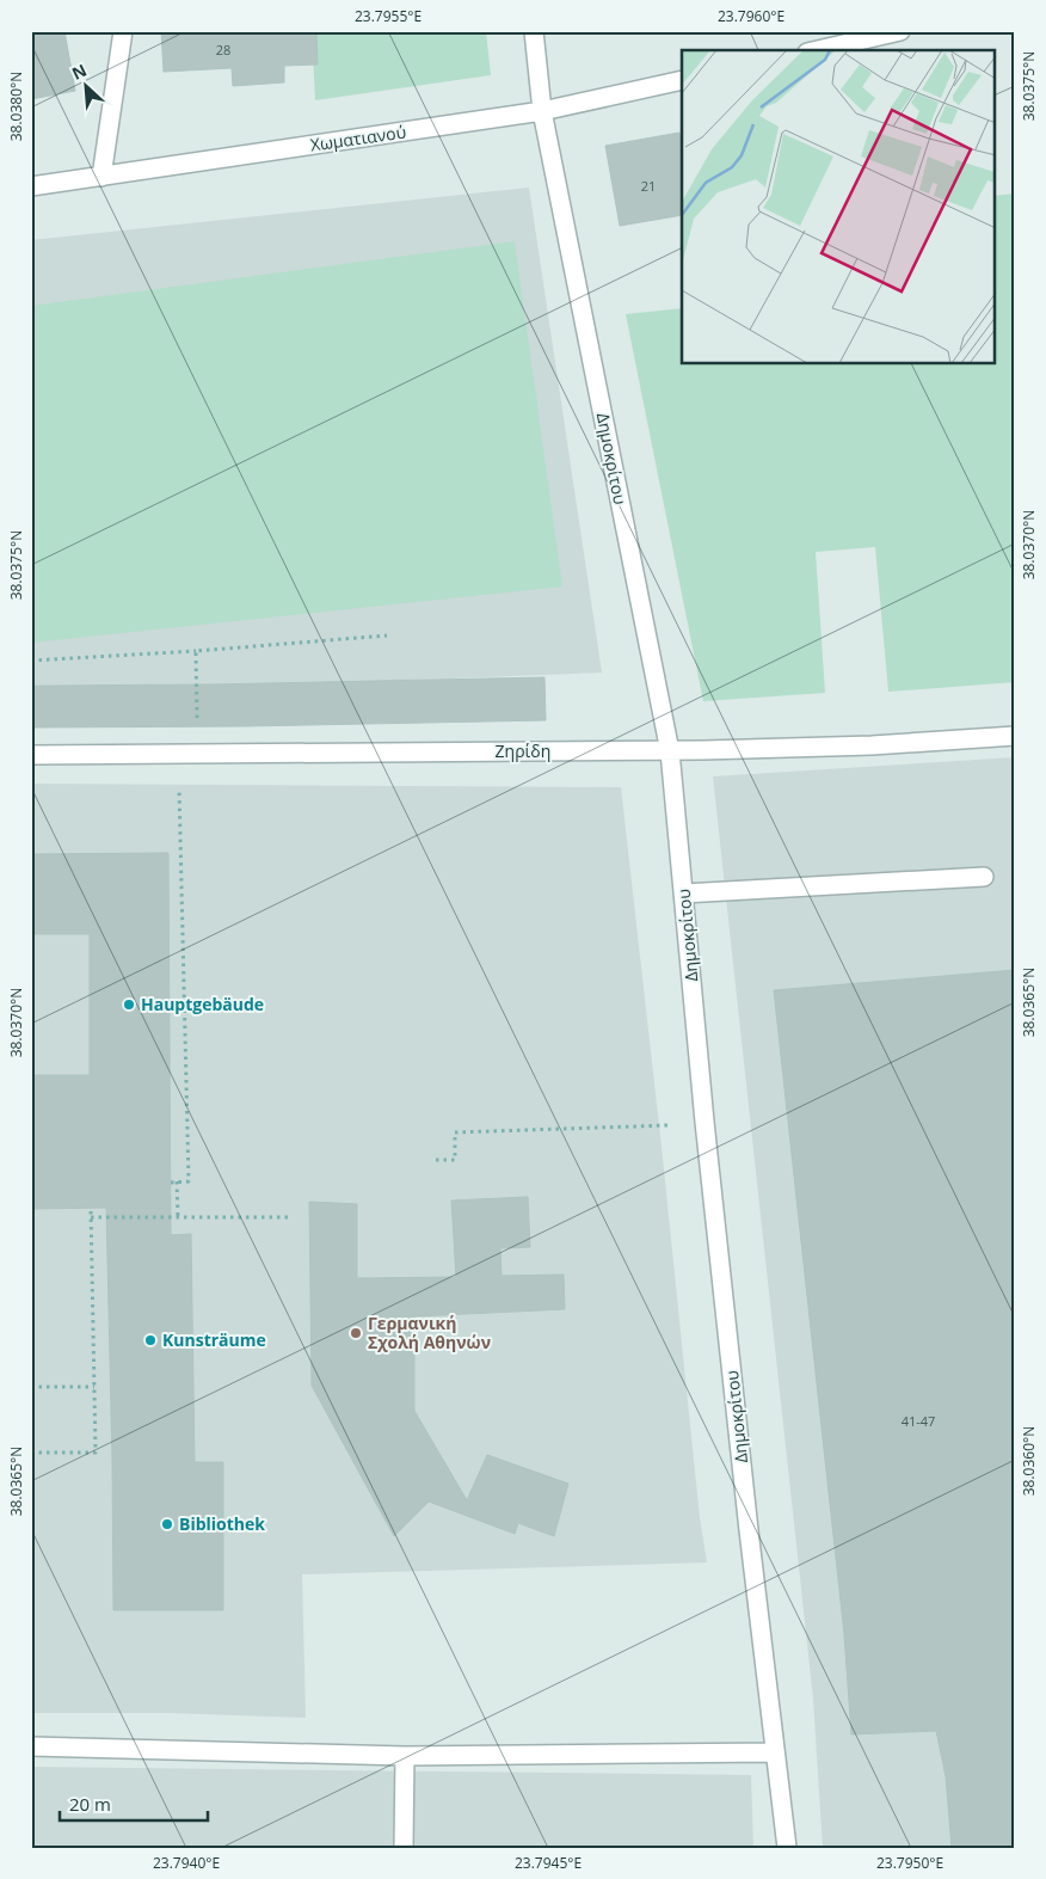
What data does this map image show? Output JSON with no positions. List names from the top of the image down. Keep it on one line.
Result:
{"streets":{"street":["Χωματιανού","Δημοκρίτου","Ζηρίδη"]},"crossings":[["Χωματιανού","Δημοκρίτου"],["Δημοκρίτου","Ζηρίδη"]],"places":["Hauptgebäude","Γερμανική Σχολή Αθηνών","Kunsträume","Bibliothek"],"house_numbers":["28","21","41-47"],"scale_bar":"20 m","north":"top left","coordinates":["23.7955°E","23.7960°E","38.0375°N","38.0380°N","38.0370°N","38.0365°N","38.0360°N","23.7940°E","23.7945°E","23.7950°E"]}
